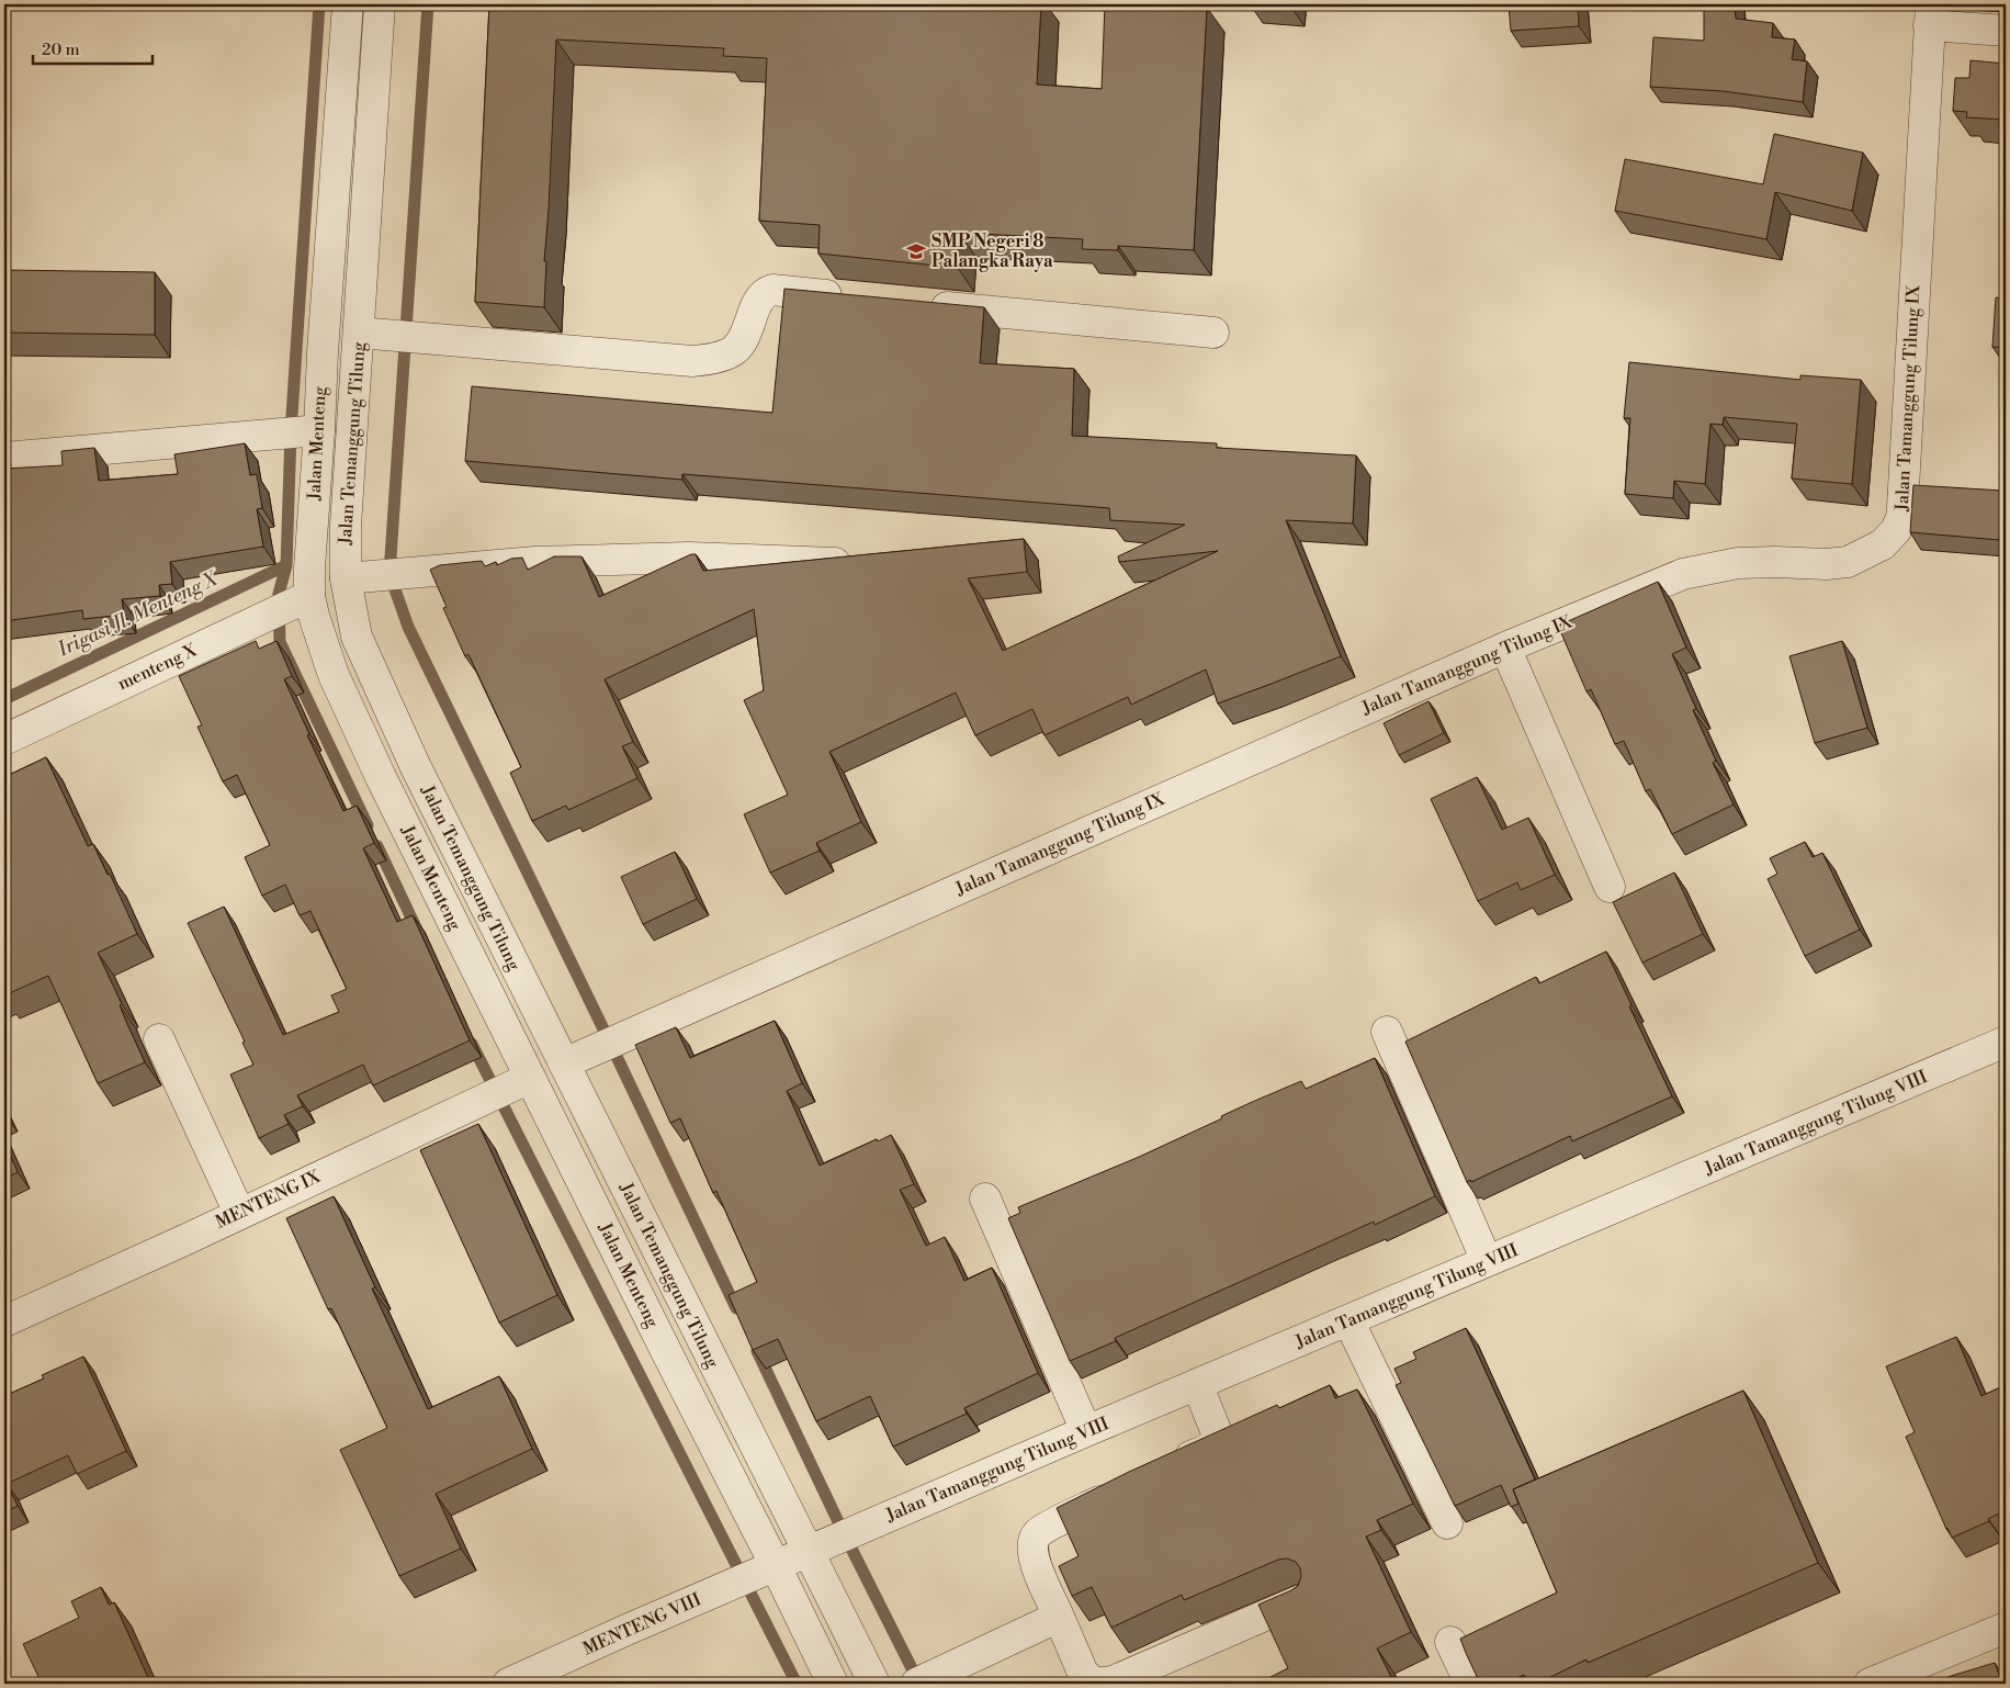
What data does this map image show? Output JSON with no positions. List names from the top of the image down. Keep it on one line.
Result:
{"streets":{"street":["Jalan Tamanggung Tilung IX","Jalan Menteng","Jalan Temanggung Tilung","menteng X","Jalan Tamanggung Tilung VIII","MENTENG IX","MENTENG VIII"]},"crossings":[["Jalan Tamanggung Tilung IX","Jalan Temanggung Tilung"],["Jalan Menteng","menteng X"],["Jalan Menteng","Jalan Tamanggung Tilung VIII"],["Jalan Menteng","MENTENG IX"],["Jalan Menteng","MENTENG VIII"],["Jalan Temanggung Tilung","Jalan Tamanggung Tilung VIII"],["Jalan Tamanggung Tilung VIII","MENTENG VIII"]],"water":["Irigasi Jl. Menteng X"],"places":{"school or university":["SMP Negeri 8 Palangka Raya"]},"scale_bar":"20 m"}
